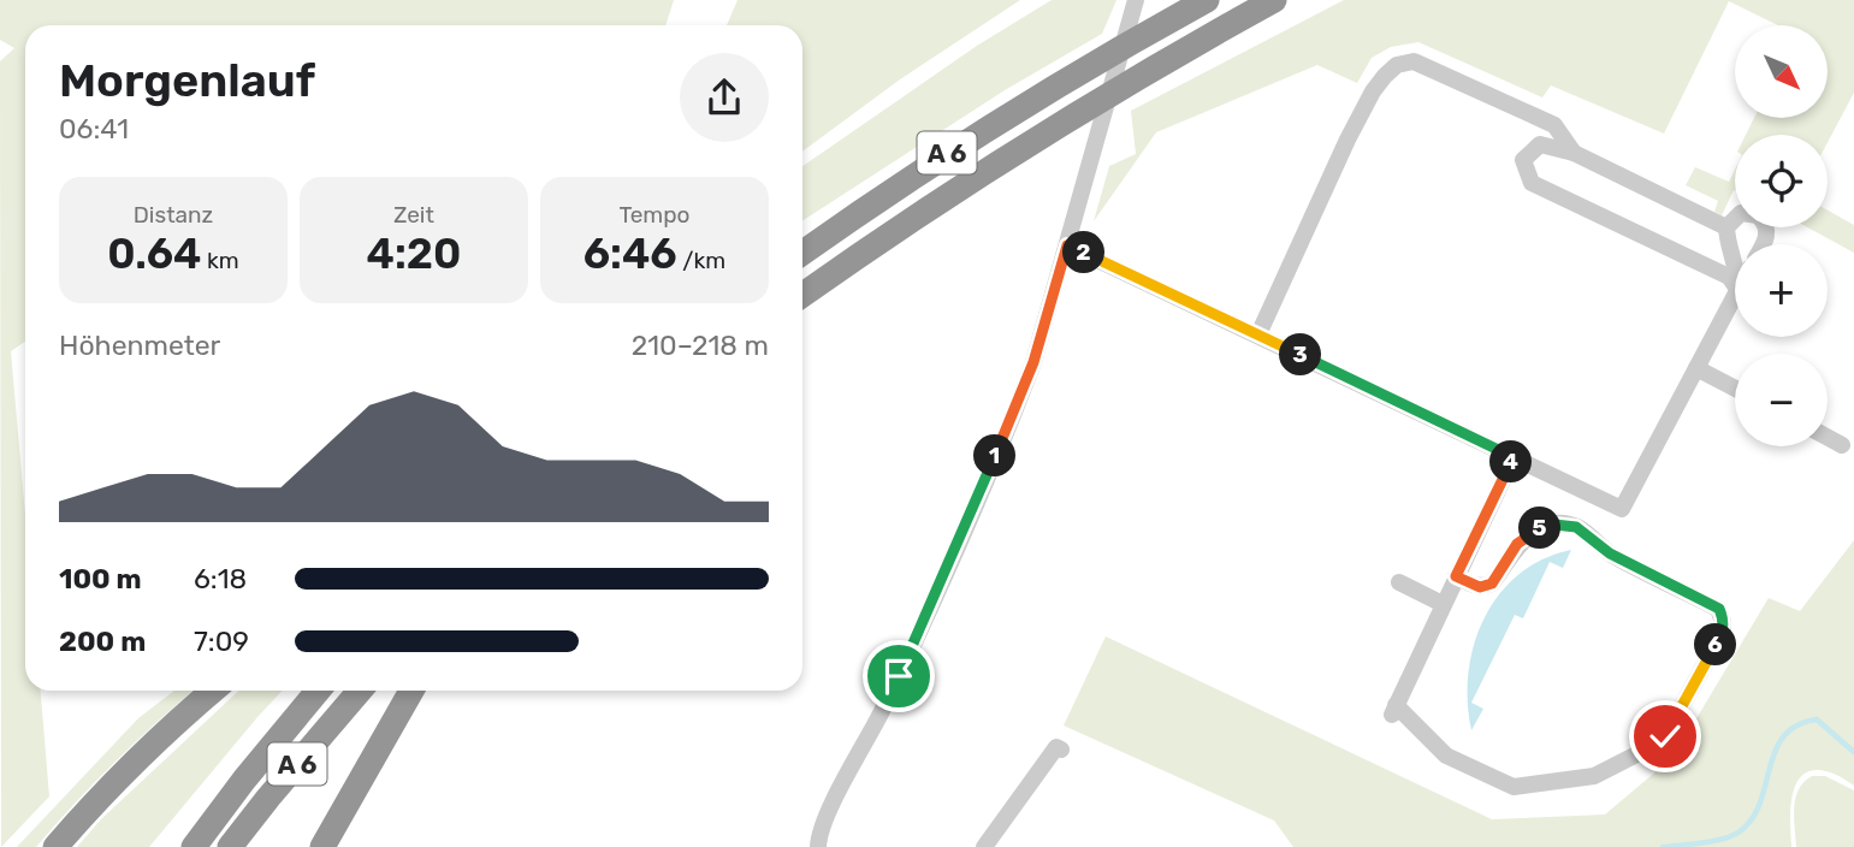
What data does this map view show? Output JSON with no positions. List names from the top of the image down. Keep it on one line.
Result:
{"streets":{"highway":["A 6"]},"north":"bottom right","page":{"map_buttons":["+","−"],"heading":["Morgenlauf","06:41"],"stats":[["Distanz","0.64 km"],["Zeit","4:20"],["Tempo","6:46 /km"]],"pins":["2","3","1","4","5","6"],"chart":["Höhenmeter","210–218 m"],"list":[{"name":"100 m","note":"6:18"},{"name":"200 m","note":"7:09"}]}}
